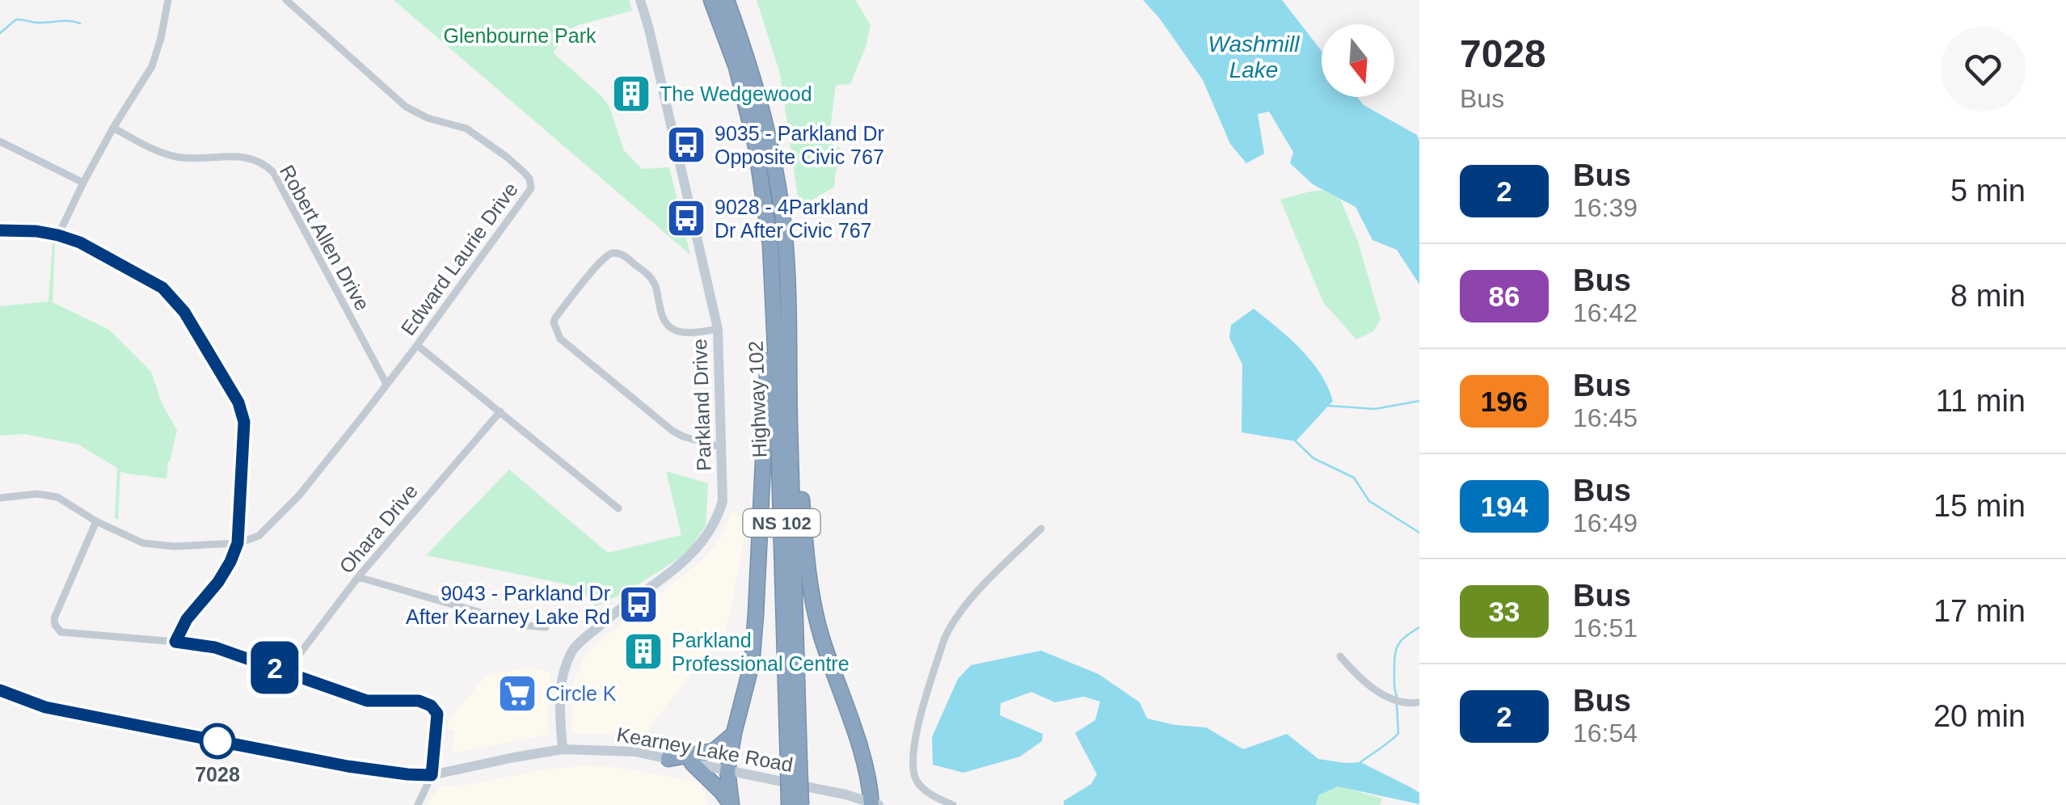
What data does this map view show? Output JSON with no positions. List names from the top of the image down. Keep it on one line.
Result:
{"streets":{"highway":["Highway 102","NS 102"],"main road":["Parkland Drive","Kearney Lake Road"],"street":["Robert Allen Drive","Edward Laurie Drive","Ohara Drive"]},"crossings":[["Robert Allen Drive","Edward Laurie Drive"],["Parkland Drive","Kearney Lake Road"]],"water":["Washmill Lake"],"parks":["Glenbourne Park"],"places":{"building":["The Wedgewood","Parkland Professional Centre"],"bus stop":["9035 - Parkland Dr Opposite Civic 767","9028 - 4Parkland Dr After Civic 767","9043 - Parkland Dr After Kearney Lake Rd"],"supermarket":["Circle K"],"other":["7028"]},"lines":["bus line 2"],"north":"bottom","page":{"on_map":"2","heading":["7028","Bus"],"list":[{"mark":"2","name":"Bus","note":"16:39","value":"5 min"},{"mark":"86","name":"Bus","note":"16:42","value":"8 min"},{"mark":"196","name":"Bus","note":"16:45","value":"11 min"},{"mark":"194","name":"Bus","note":"16:49","value":"15 min"},{"mark":"33","name":"Bus","note":"16:51","value":"17 min"},{"mark":"2","name":"Bus","note":"16:54","value":"20 min"}]}}
